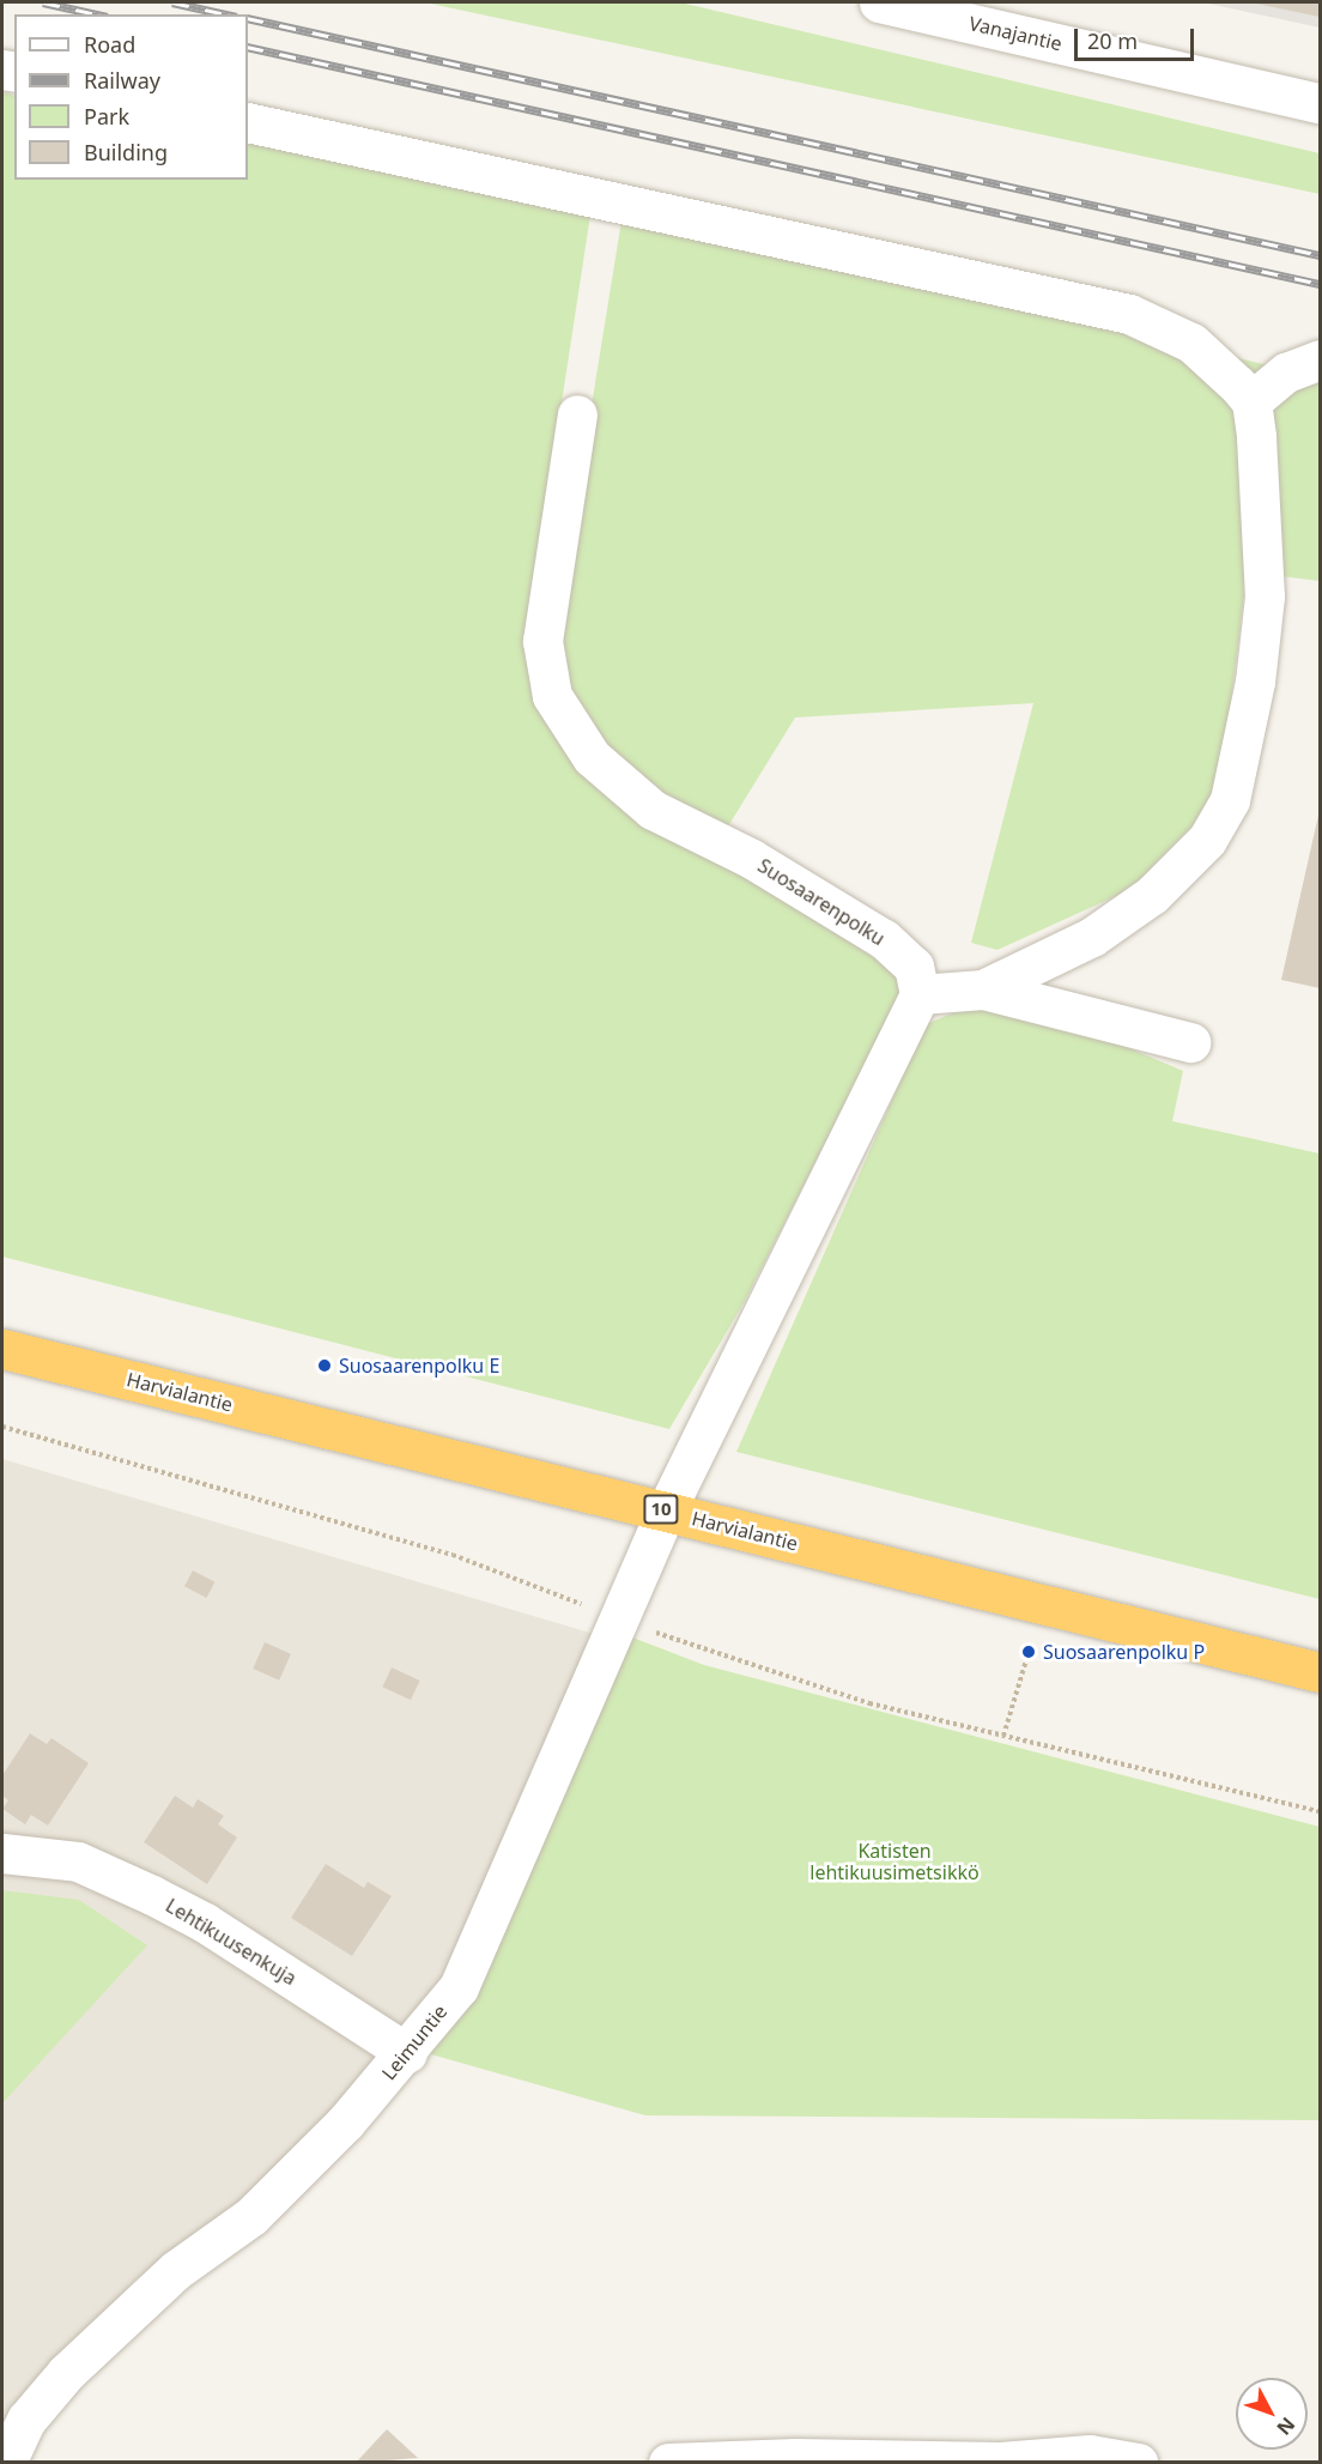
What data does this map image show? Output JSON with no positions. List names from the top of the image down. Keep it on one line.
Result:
{"streets":{"highway":["Harvialantie","10"],"street":["Vanajantie","Suosaarenpolku","Lehtikuusenkuja","Leimuntie"]},"crossings":[["Harvialantie","Leimuntie"],["Lehtikuusenkuja","Leimuntie"]],"parks":["Katisten lehtikuusimetsikkö"],"places":["Suosaarenpolku E","Suosaarenpolku P"],"legend":["Road","Railway","Park","Building"],"scale_bar":"20 m","north":"bottom right"}
